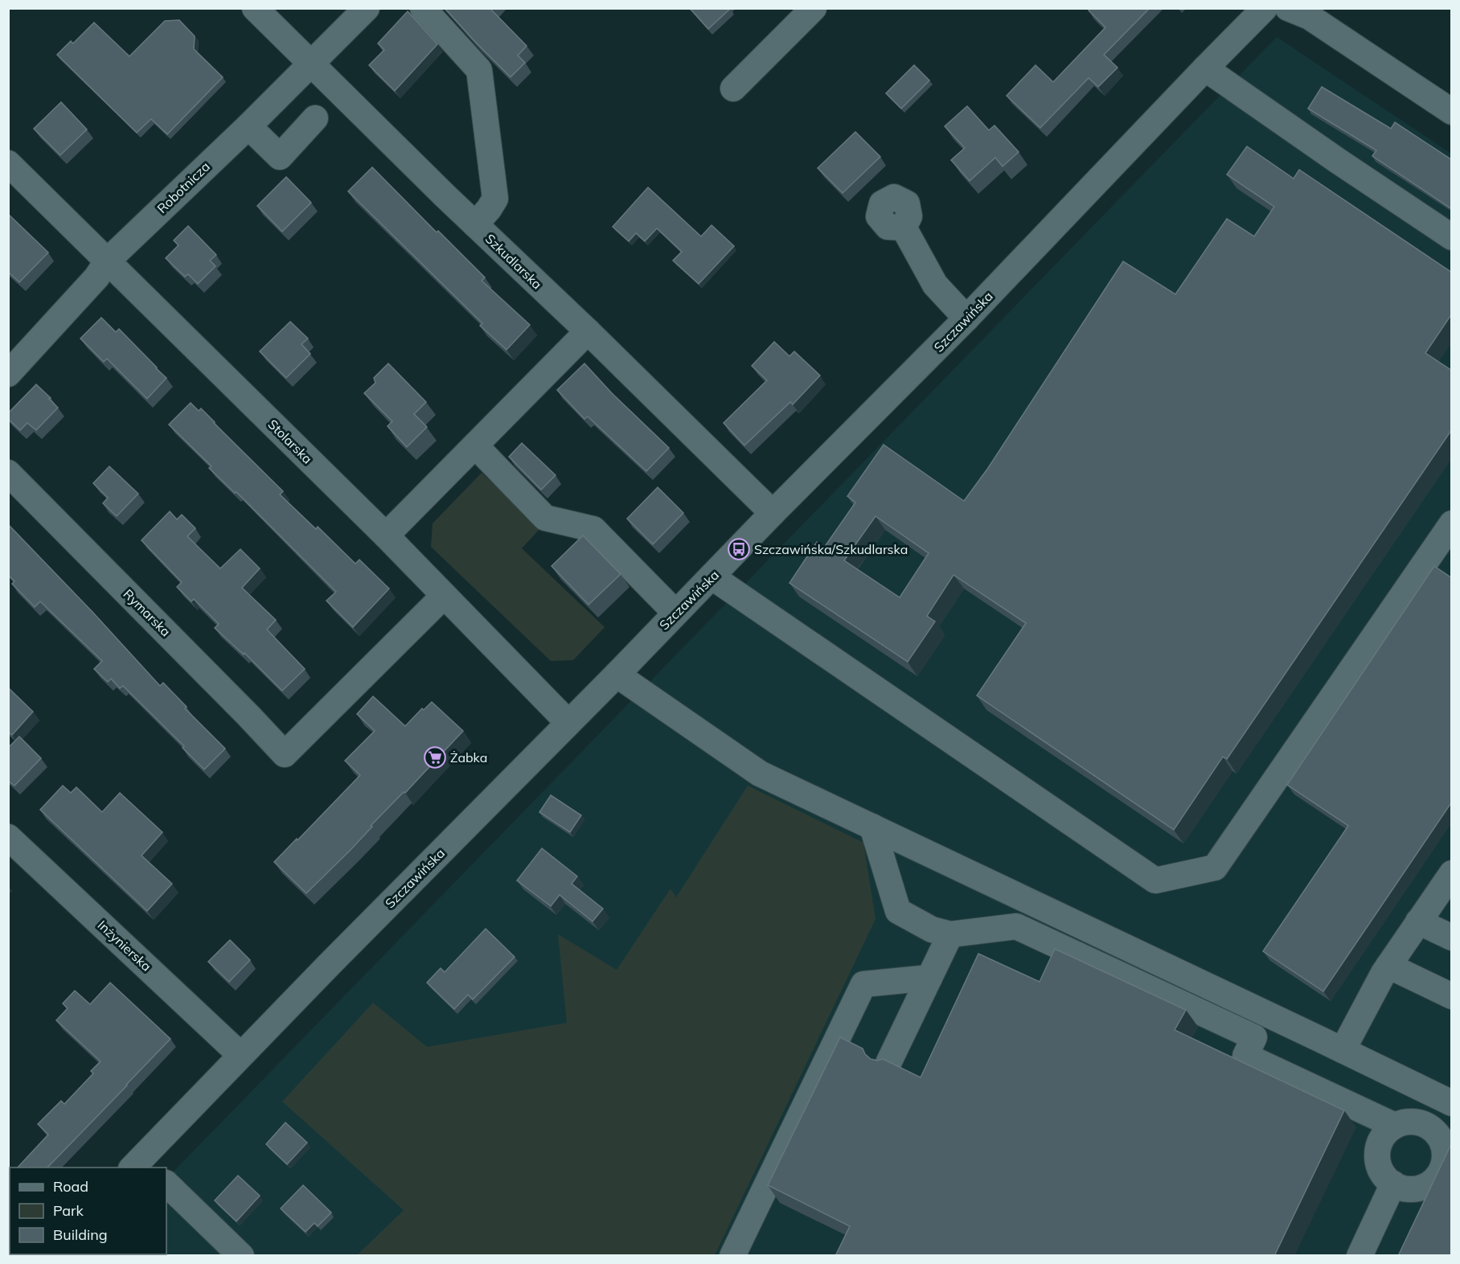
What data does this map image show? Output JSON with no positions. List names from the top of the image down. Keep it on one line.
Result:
{"streets":{"street":["Robotnicza","Szkudlarska","Szczawińska","Stolarska","Rymarska","Inżynierska"]},"crossings":[["Robotnicza","Szkudlarska"],["Robotnicza","Stolarska"],["Szkudlarska","Szczawińska"],["Szczawińska","Stolarska"],["Szczawińska","Inżynierska"],["Stolarska","Rymarska"]],"places":{"bus stop":["Szczawińska/Szkudlarska"],"supermarket":["Żabka"]},"legend":["Road","Park","Building"]}
